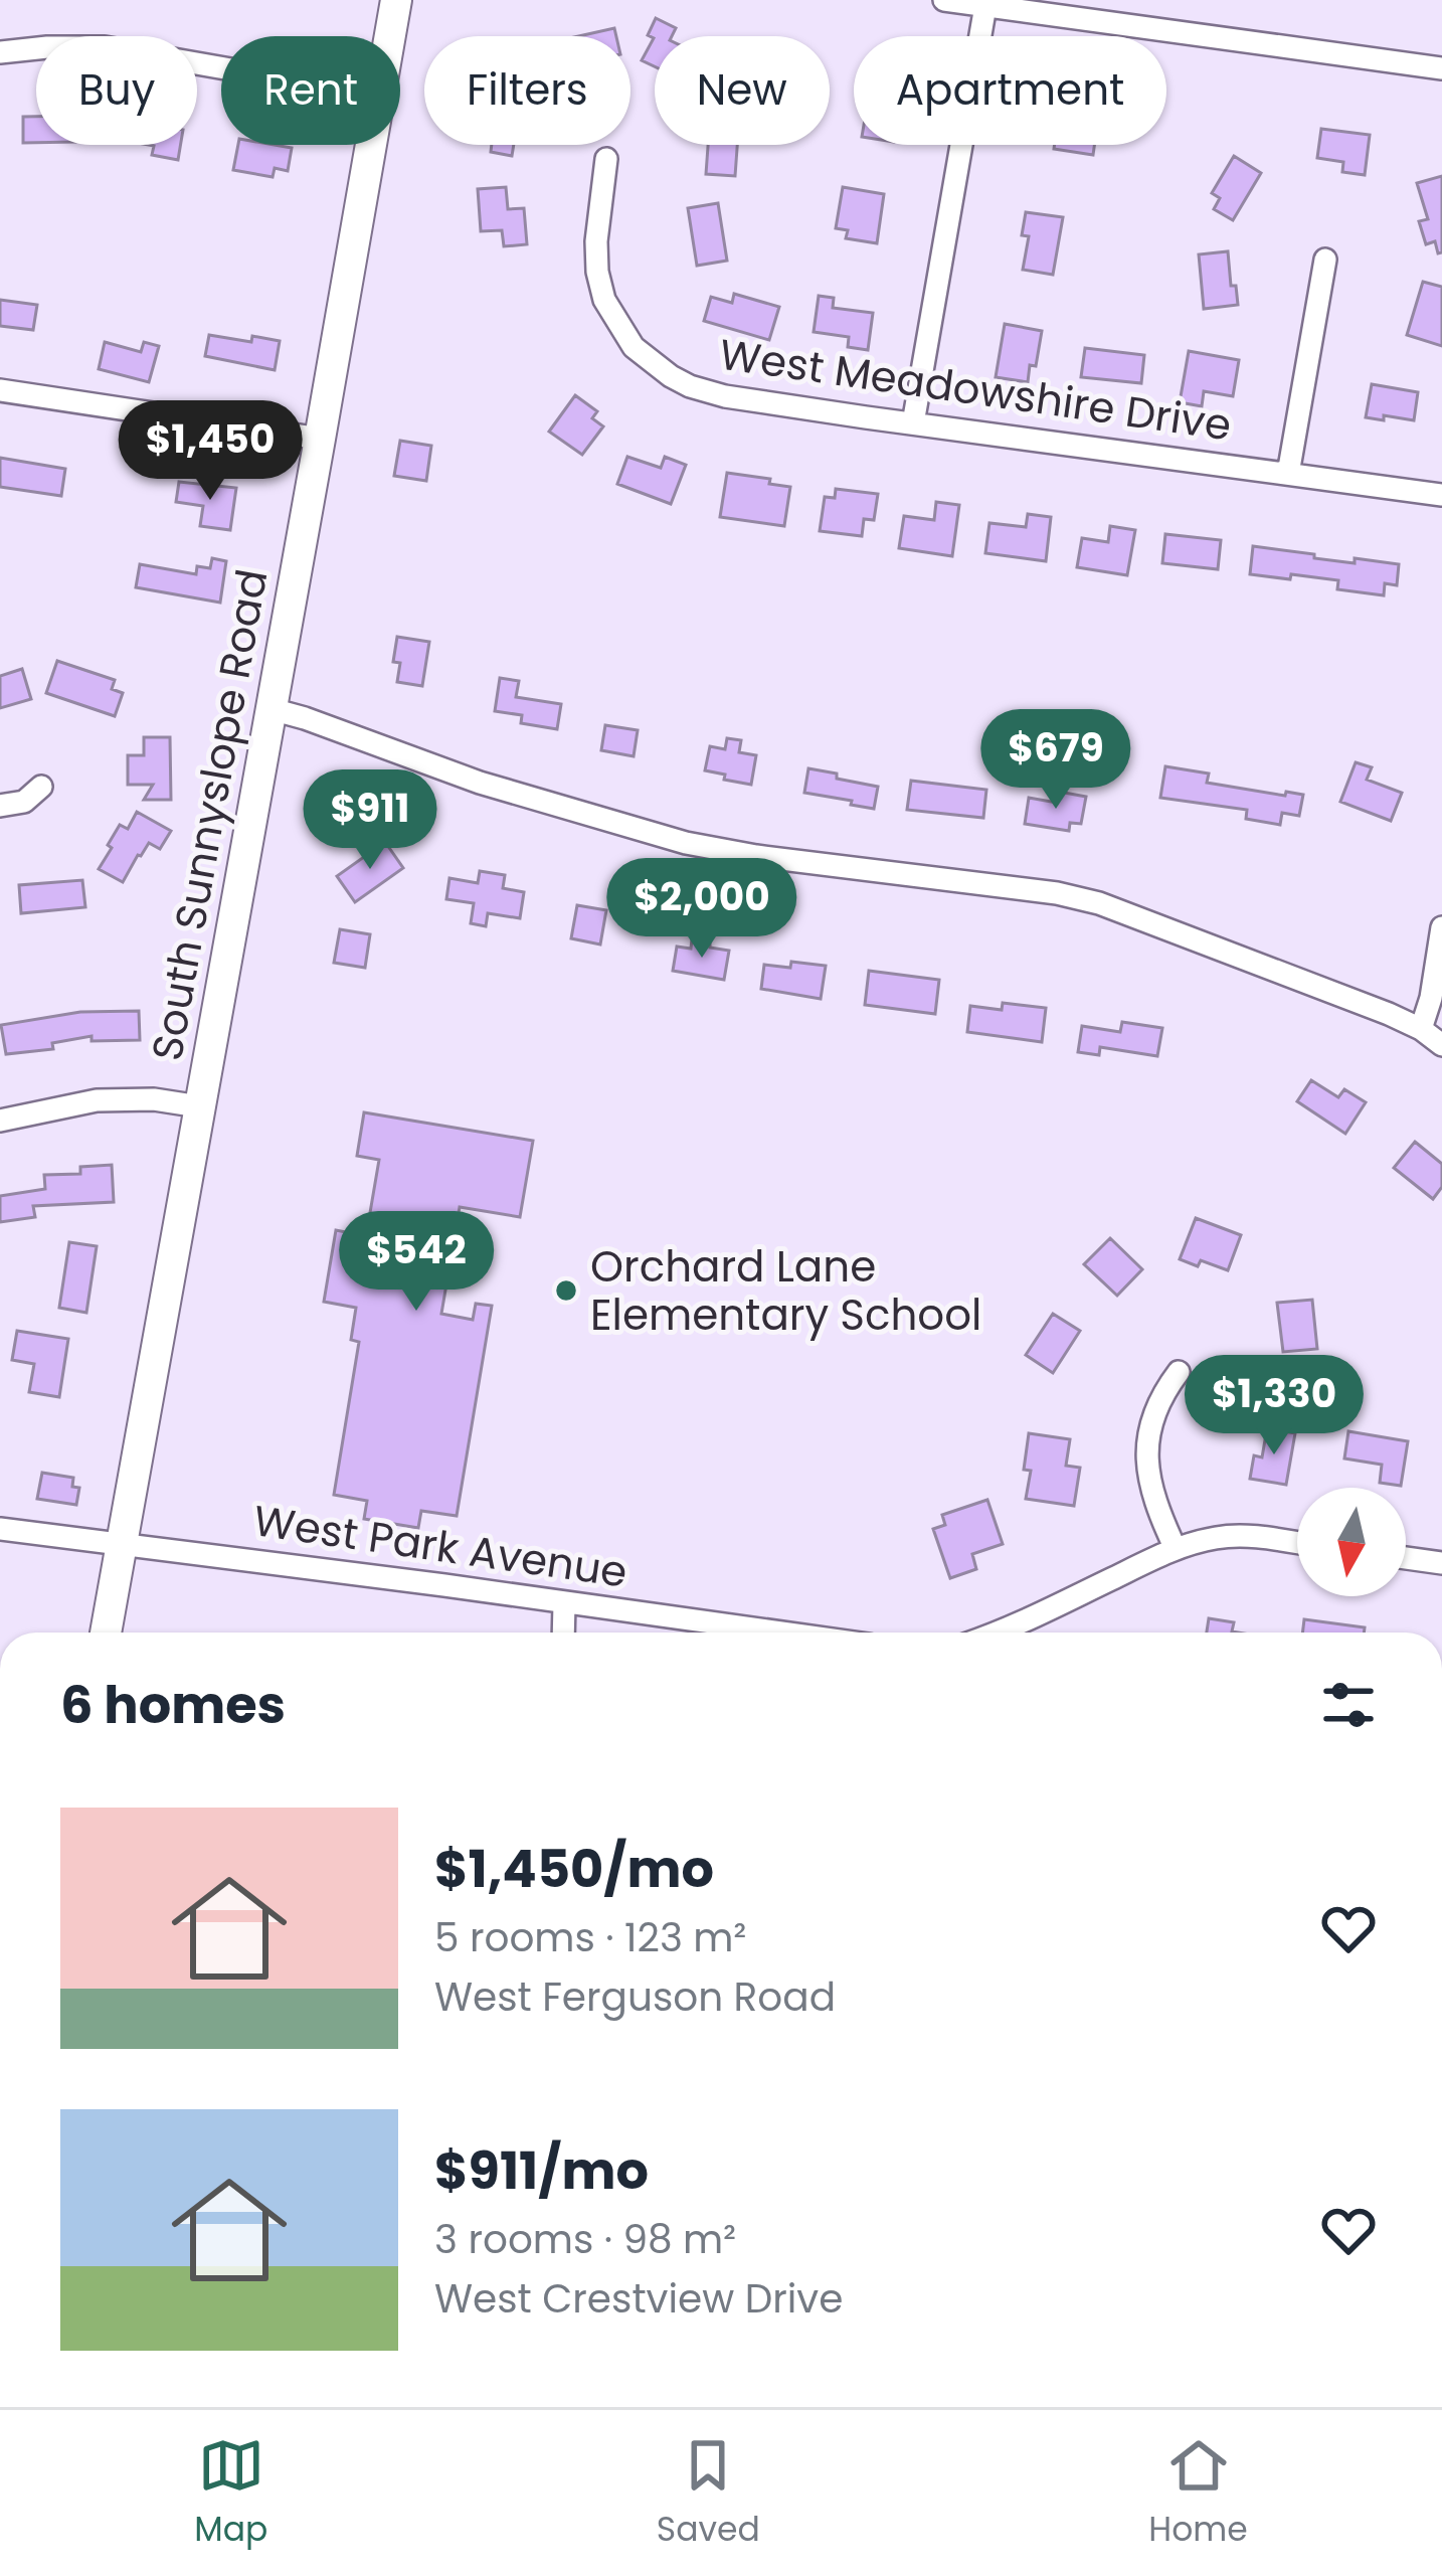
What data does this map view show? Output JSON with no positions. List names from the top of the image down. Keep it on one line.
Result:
{"streets":{"street":["West Meadowshire Drive","South Sunnyslope Road","West Park Avenue"]},"crossings":[["South Sunnyslope Road","West Park Avenue"]],"places":["Orchard Lane Elementary School"],"north":"bottom","page":{"chip":["Buy","Rent","Filters","New","Apartment"],"price":["$1,450","$679","$911","$2,000","$542","$1,330"],"heading":"6 homes","list":[{"name":"$1,450/mo","note":"5 rooms · 123 m² · West Ferguson Road"},{"name":"$911/mo","note":"3 rooms · 98 m² · West Crestview Drive"}],"tabs":["Map","Saved","Home"]}}
